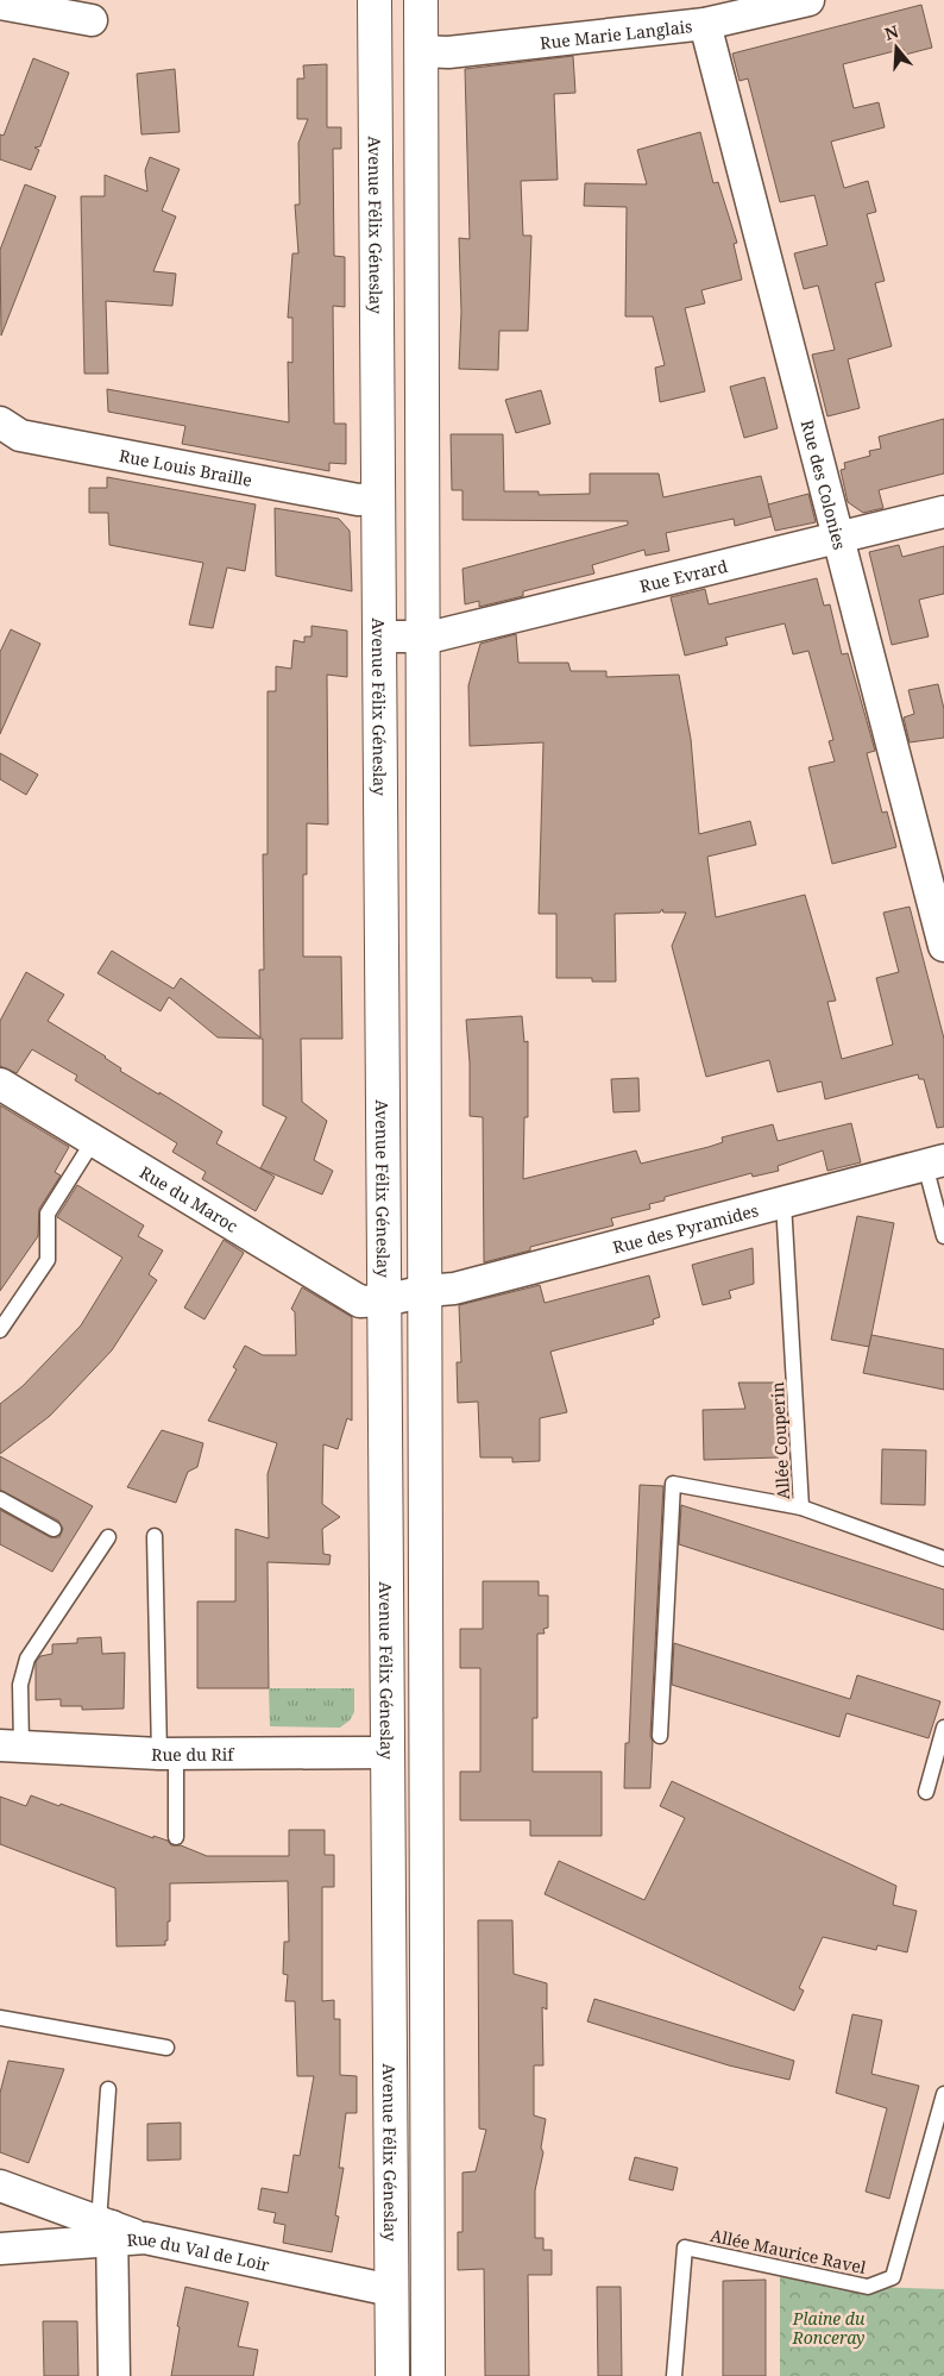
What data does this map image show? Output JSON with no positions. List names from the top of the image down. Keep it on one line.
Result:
{"streets":{"main road":["Avenue Félix Géneslay"],"street":["Rue Marie Langlais","Rue Louis Braille","Rue des Colonies","Rue Evrard","Rue du Maroc","Rue des Pyramides","Rue du Rif","Rue du Val de Loir"],"lane":["Allée Couperin","Allée Maurice Ravel"]},"crossings":[["Rue Marie Langlais","Rue des Colonies"],["Avenue Félix Géneslay","Rue Louis Braille"],["Avenue Félix Géneslay","Rue Evrard"],["Avenue Félix Géneslay","Rue du Maroc"],["Avenue Félix Géneslay","Rue du Rif"],["Avenue Félix Géneslay","Rue du Val de Loir"],["Rue des Colonies","Rue Evrard"],["Rue du Maroc","Rue des Pyramides"],["Rue des Pyramides","Allée Couperin"]],"parks":["Plaine du Ronceray"],"north":"top"}
